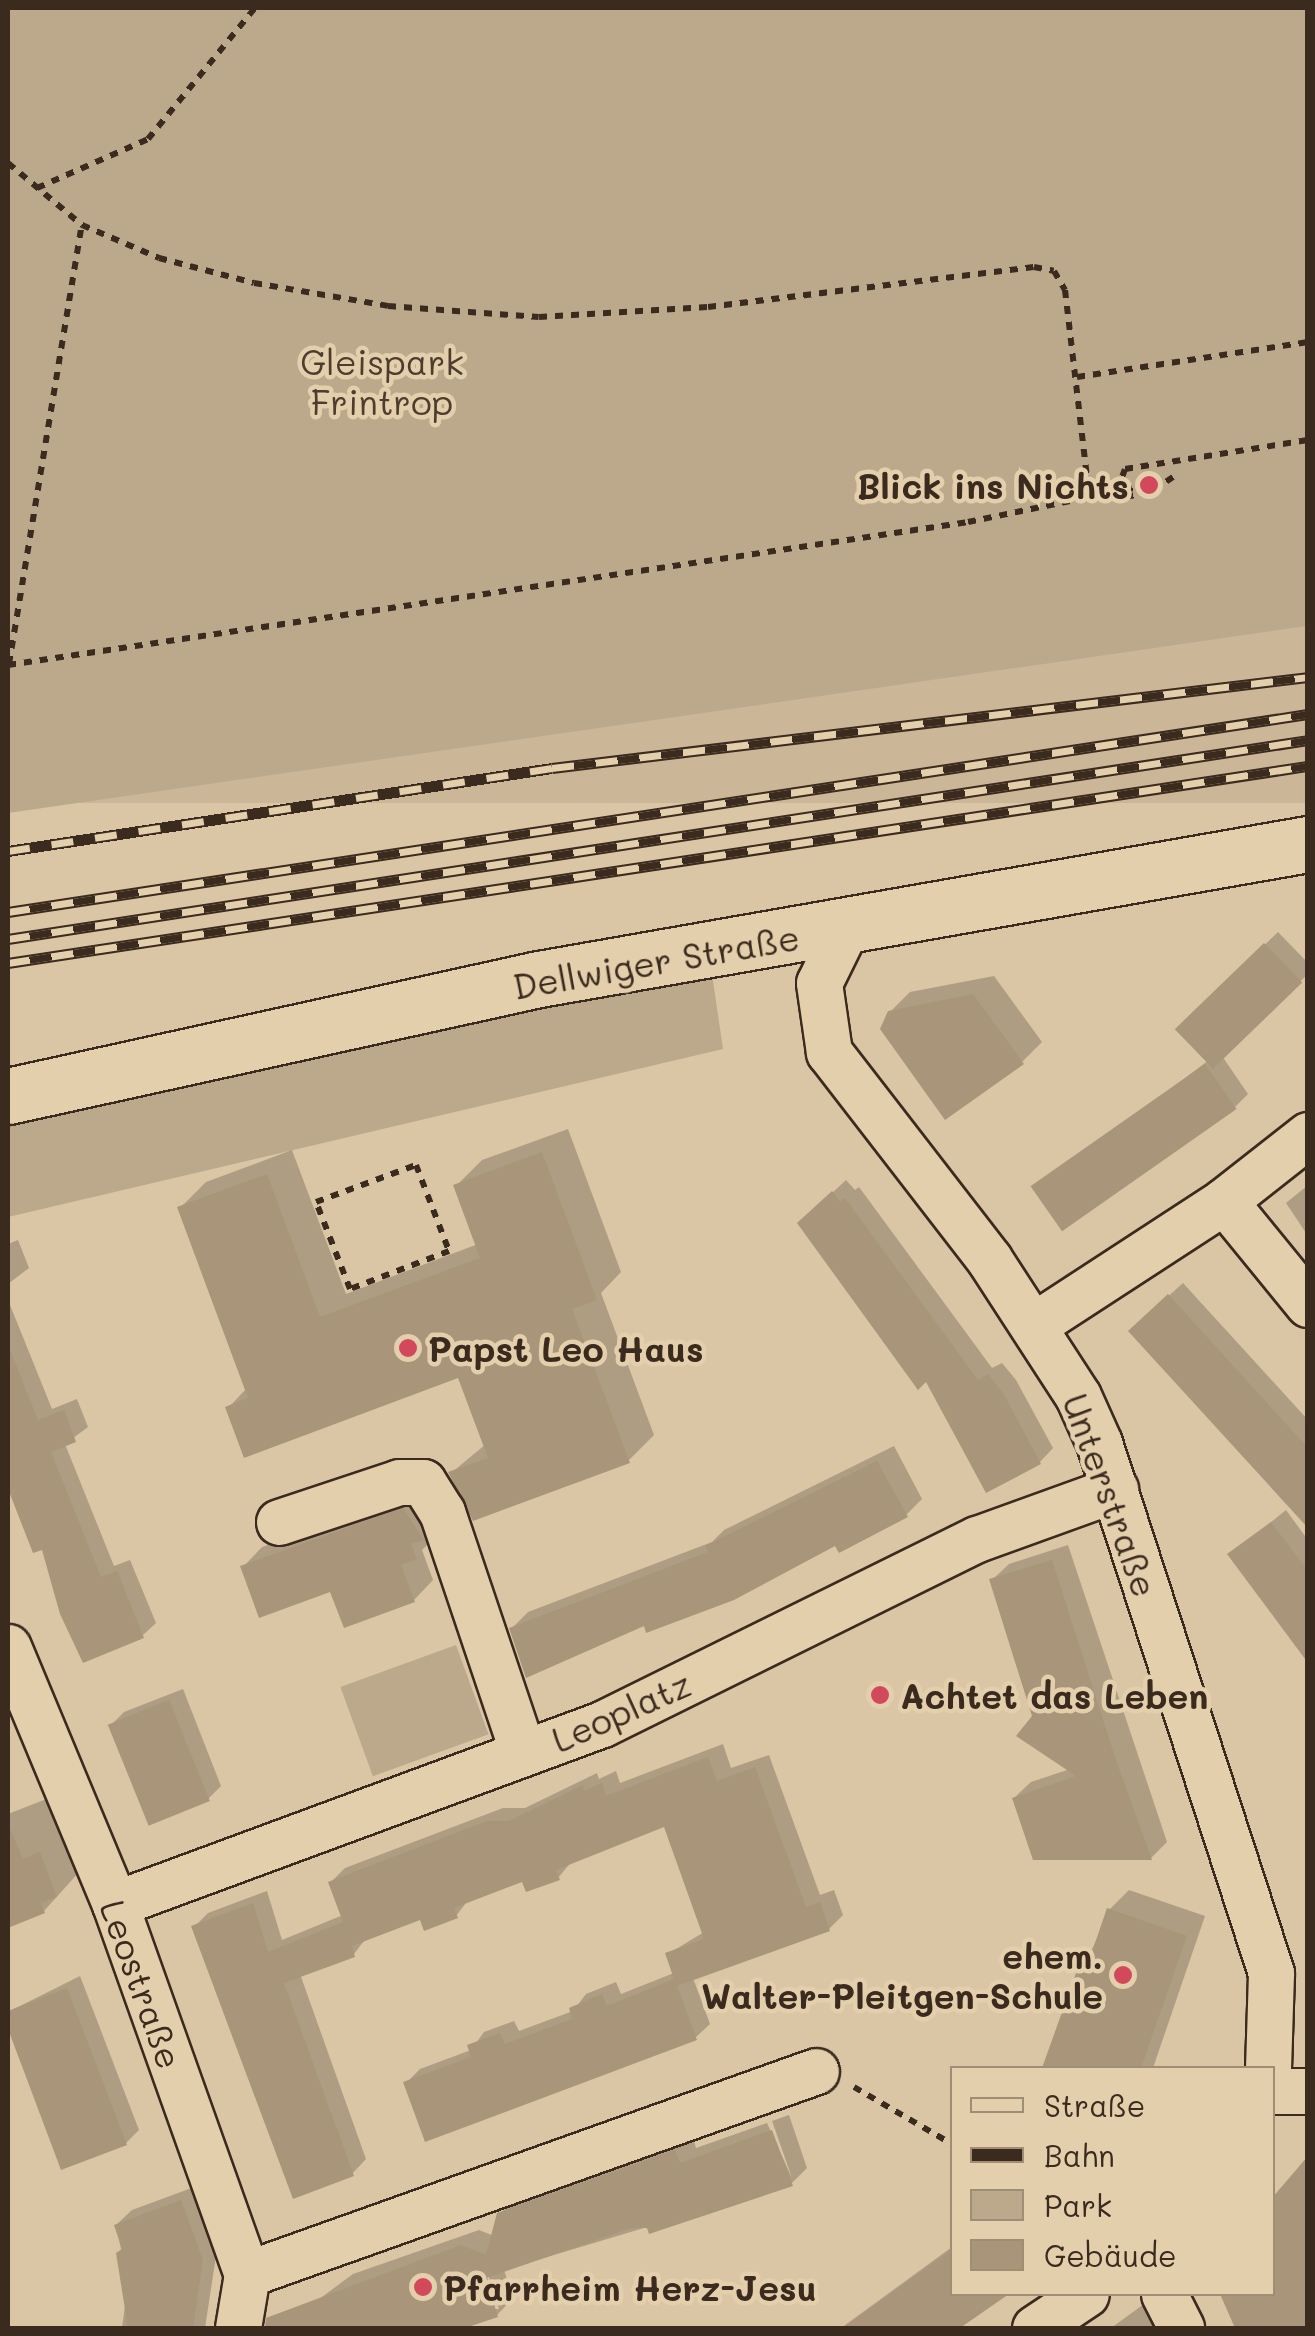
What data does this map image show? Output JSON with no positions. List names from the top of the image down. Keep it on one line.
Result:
{"streets":{"main road":["Dellwiger Straße"],"street":["Unterstraße","Leoplatz","Leostraße"]},"crossings":[["Dellwiger Straße","Unterstraße"],["Unterstraße","Leoplatz"],["Leoplatz","Leostraße"]],"parks":["Gleispark Frintrop"],"places":["Blick ins Nichts","Papst Leo Haus","Achtet das Leben","ehem. Walter-Pleitgen-Schule","Pfarrheim Herz-Jesu"],"legend":["Straße","Bahn","Park","Gebäude"]}
